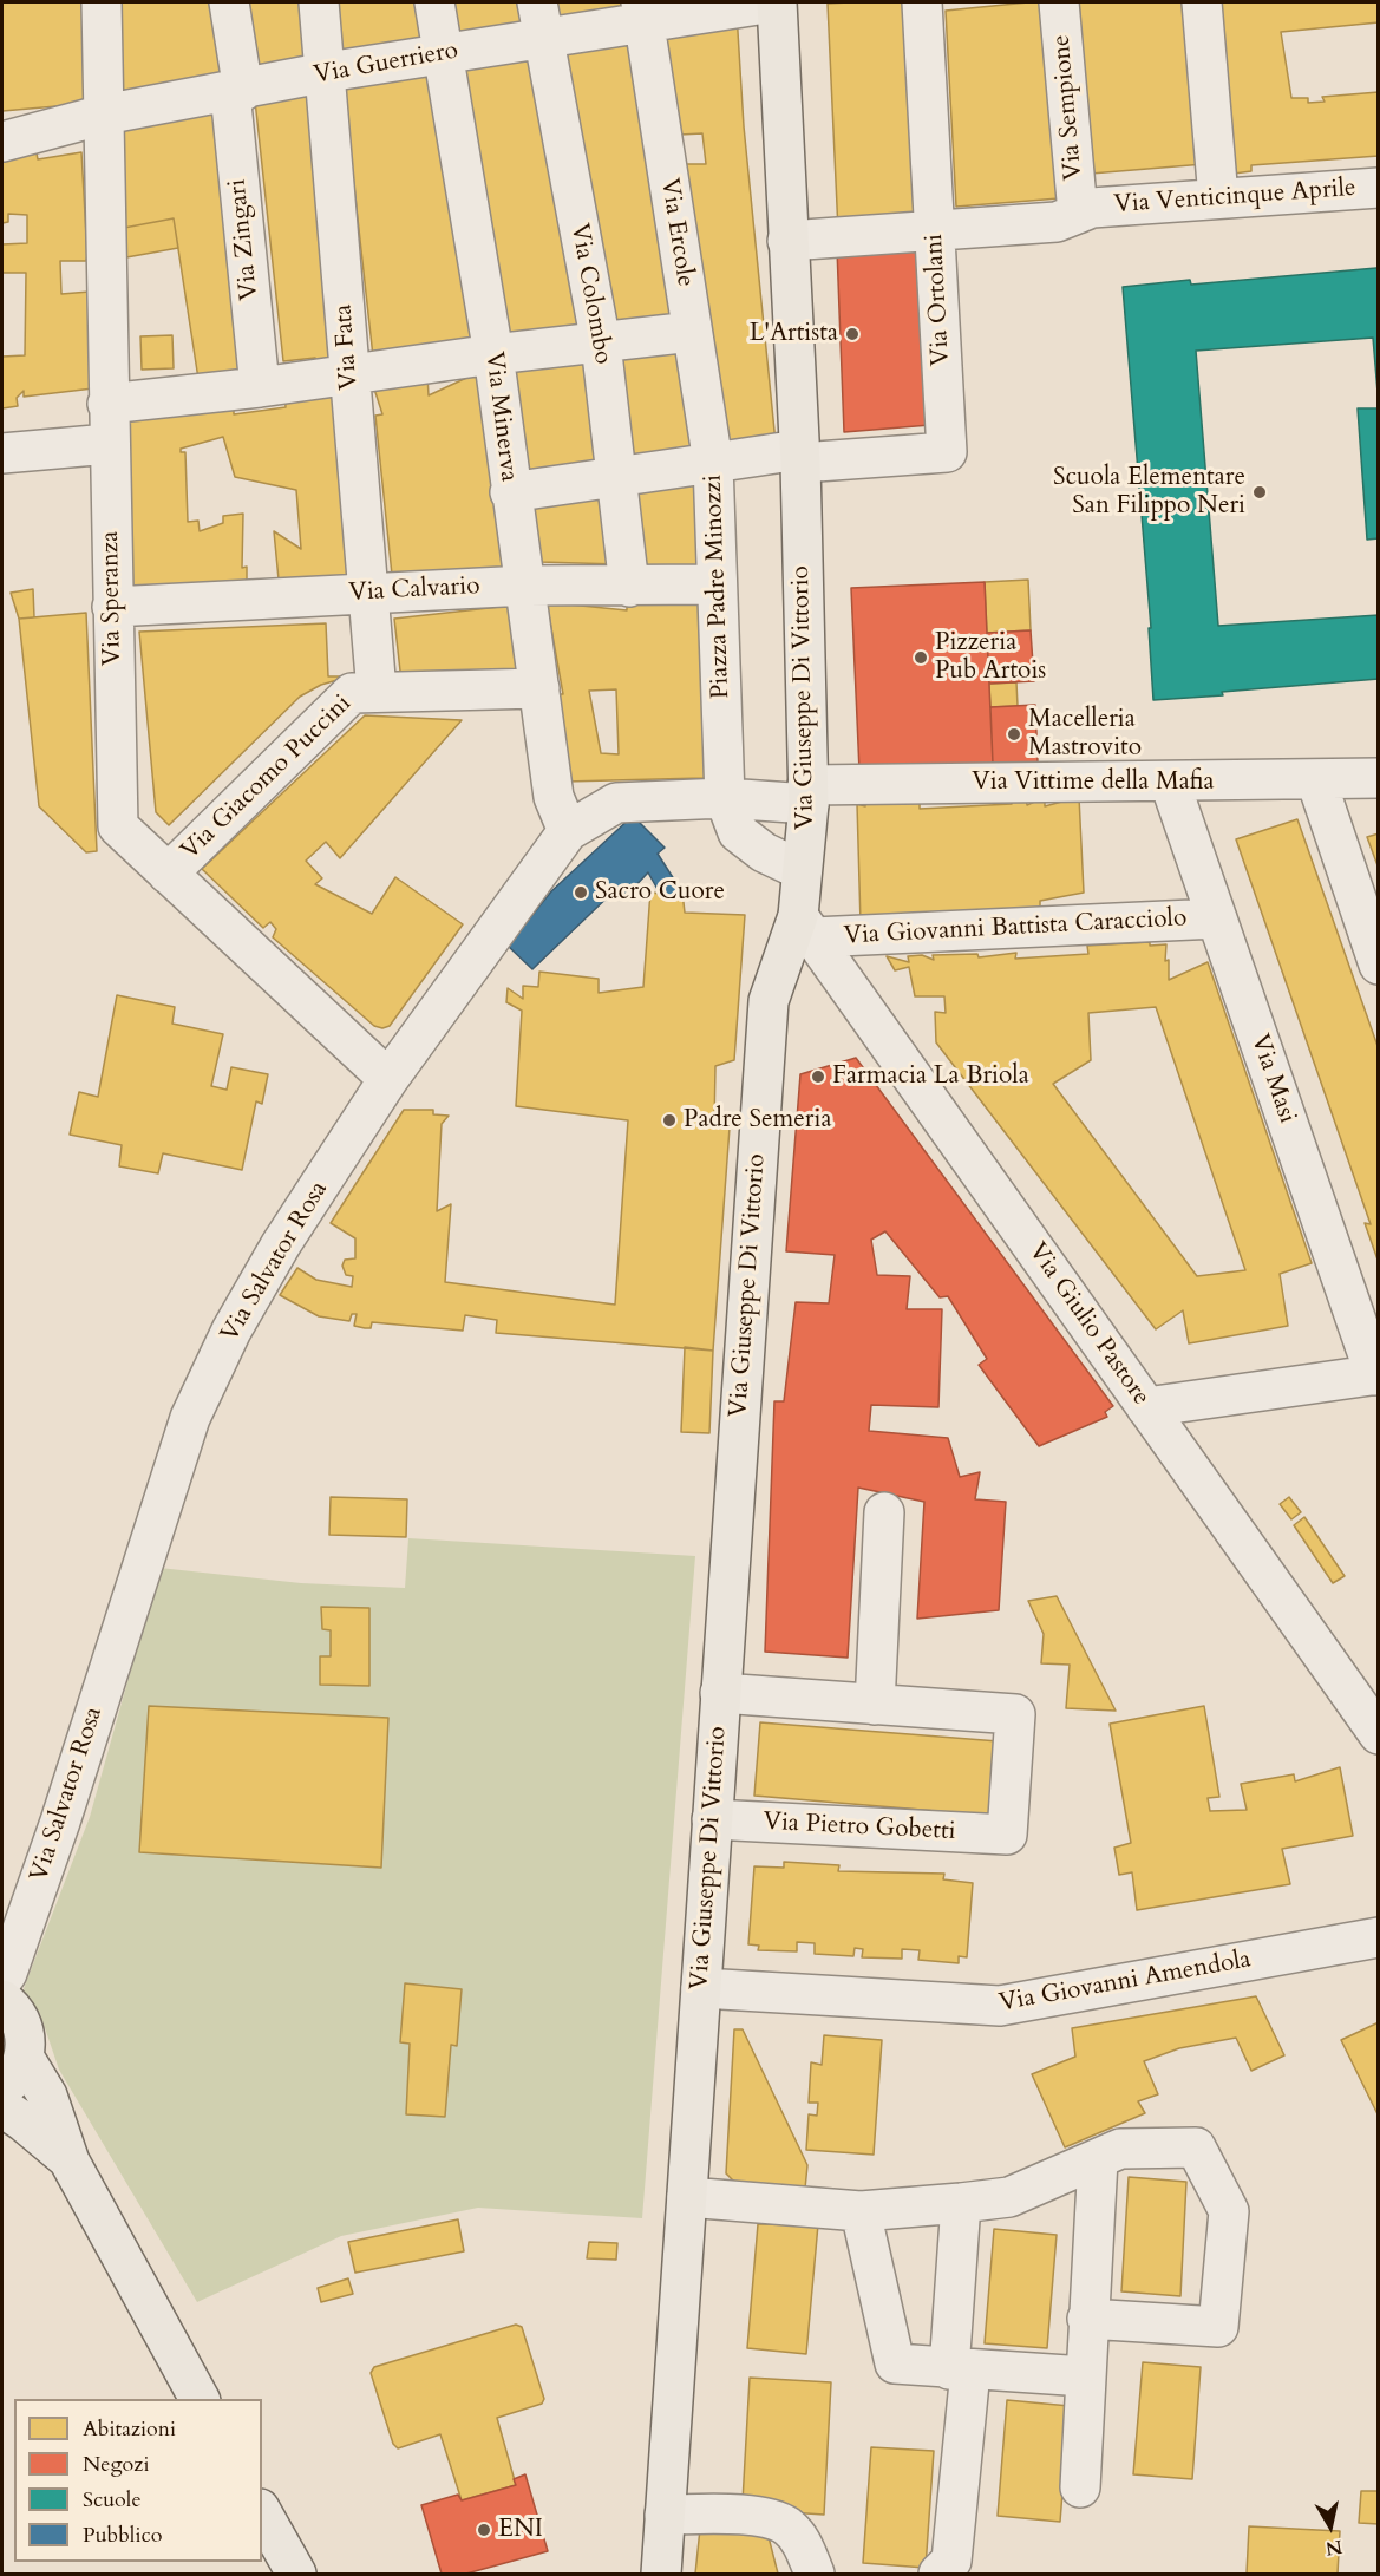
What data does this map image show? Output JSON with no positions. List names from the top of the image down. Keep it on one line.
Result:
{"streets":{"main road":["Via Giuseppe Di Vittorio"],"street":["Via Guerriero","Via Sempione","Via Venticinque Aprile","Via Ercole","Via Zingari","Via Colombo","Via Ortolani","Via Fata","Via Minerva","Piazza Padre Minozzi","Via Calvario","Via Speranza","Via Giacomo Puccini","Via Vittime della Mafia","Via Giovanni Battista Caracciolo","Via Masi","Via Salvator Rosa","Via Giulio Pastore","Via Pietro Gobetti","Via Giovanni Amendola"]},"crossings":[["Via Guerriero","Via Ercole"],["Via Guerriero","Via Zingari"],["Via Guerriero","Via Colombo"],["Via Guerriero","Via Fata"],["Via Guerriero","Via Minerva"],["Via Guerriero","Via Speranza"],["Via Guerriero","Via Giuseppe Di Vittorio"],["Via Sempione","Via Venticinque Aprile"],["Via Venticinque Aprile","Via Ortolani"],["Via Venticinque Aprile","Via Giuseppe Di Vittorio"],["Via Ercole","Piazza Padre Minozzi"],["Via Colombo","Via Calvario"],["Via Ortolani","Piazza Padre Minozzi"],["Via Ortolani","Via Giuseppe Di Vittorio"],["Via Fata","Via Calvario"],["Via Fata","Via Giacomo Puccini"],["Via Minerva","Via Calvario"],["Via Minerva","Via Giacomo Puccini"],["Via Minerva","Via Salvator Rosa"],["Piazza Padre Minozzi","Via Calvario"],["Piazza Padre Minozzi","Via Giuseppe Di Vittorio"],["Piazza Padre Minozzi","Via Salvator Rosa"],["Via Calvario","Via Speranza"],["Via Speranza","Via Giacomo Puccini"],["Via Speranza","Via Salvator Rosa"],["Via Giuseppe Di Vittorio","Via Vittime della Mafia"],["Via Giuseppe Di Vittorio","Via Giovanni Battista Caracciolo"],["Via Giuseppe Di Vittorio","Via Salvator Rosa"],["Via Giuseppe Di Vittorio","Via Giulio Pastore"],["Via Giuseppe Di Vittorio","Via Pietro Gobetti"],["Via Giuseppe Di Vittorio","Via Giovanni Amendola"],["Via Vittime della Mafia","Via Masi"],["Via Vittime della Mafia","Via Salvator Rosa"],["Via Giovanni Battista Caracciolo","Via Masi"],["Via Giovanni Battista Caracciolo","Via Giulio Pastore"]],"places":["L'Artista","Scuola Elementare San Filippo Neri","Pizzeria Pub Artois","Macelleria Mastrovito","Sacro Cuore","Farmacia La Briola","Padre Semeria","ENI"],"legend":["Abitazioni","Negozi","Scuole","Pubblico"],"north":"bottom"}
